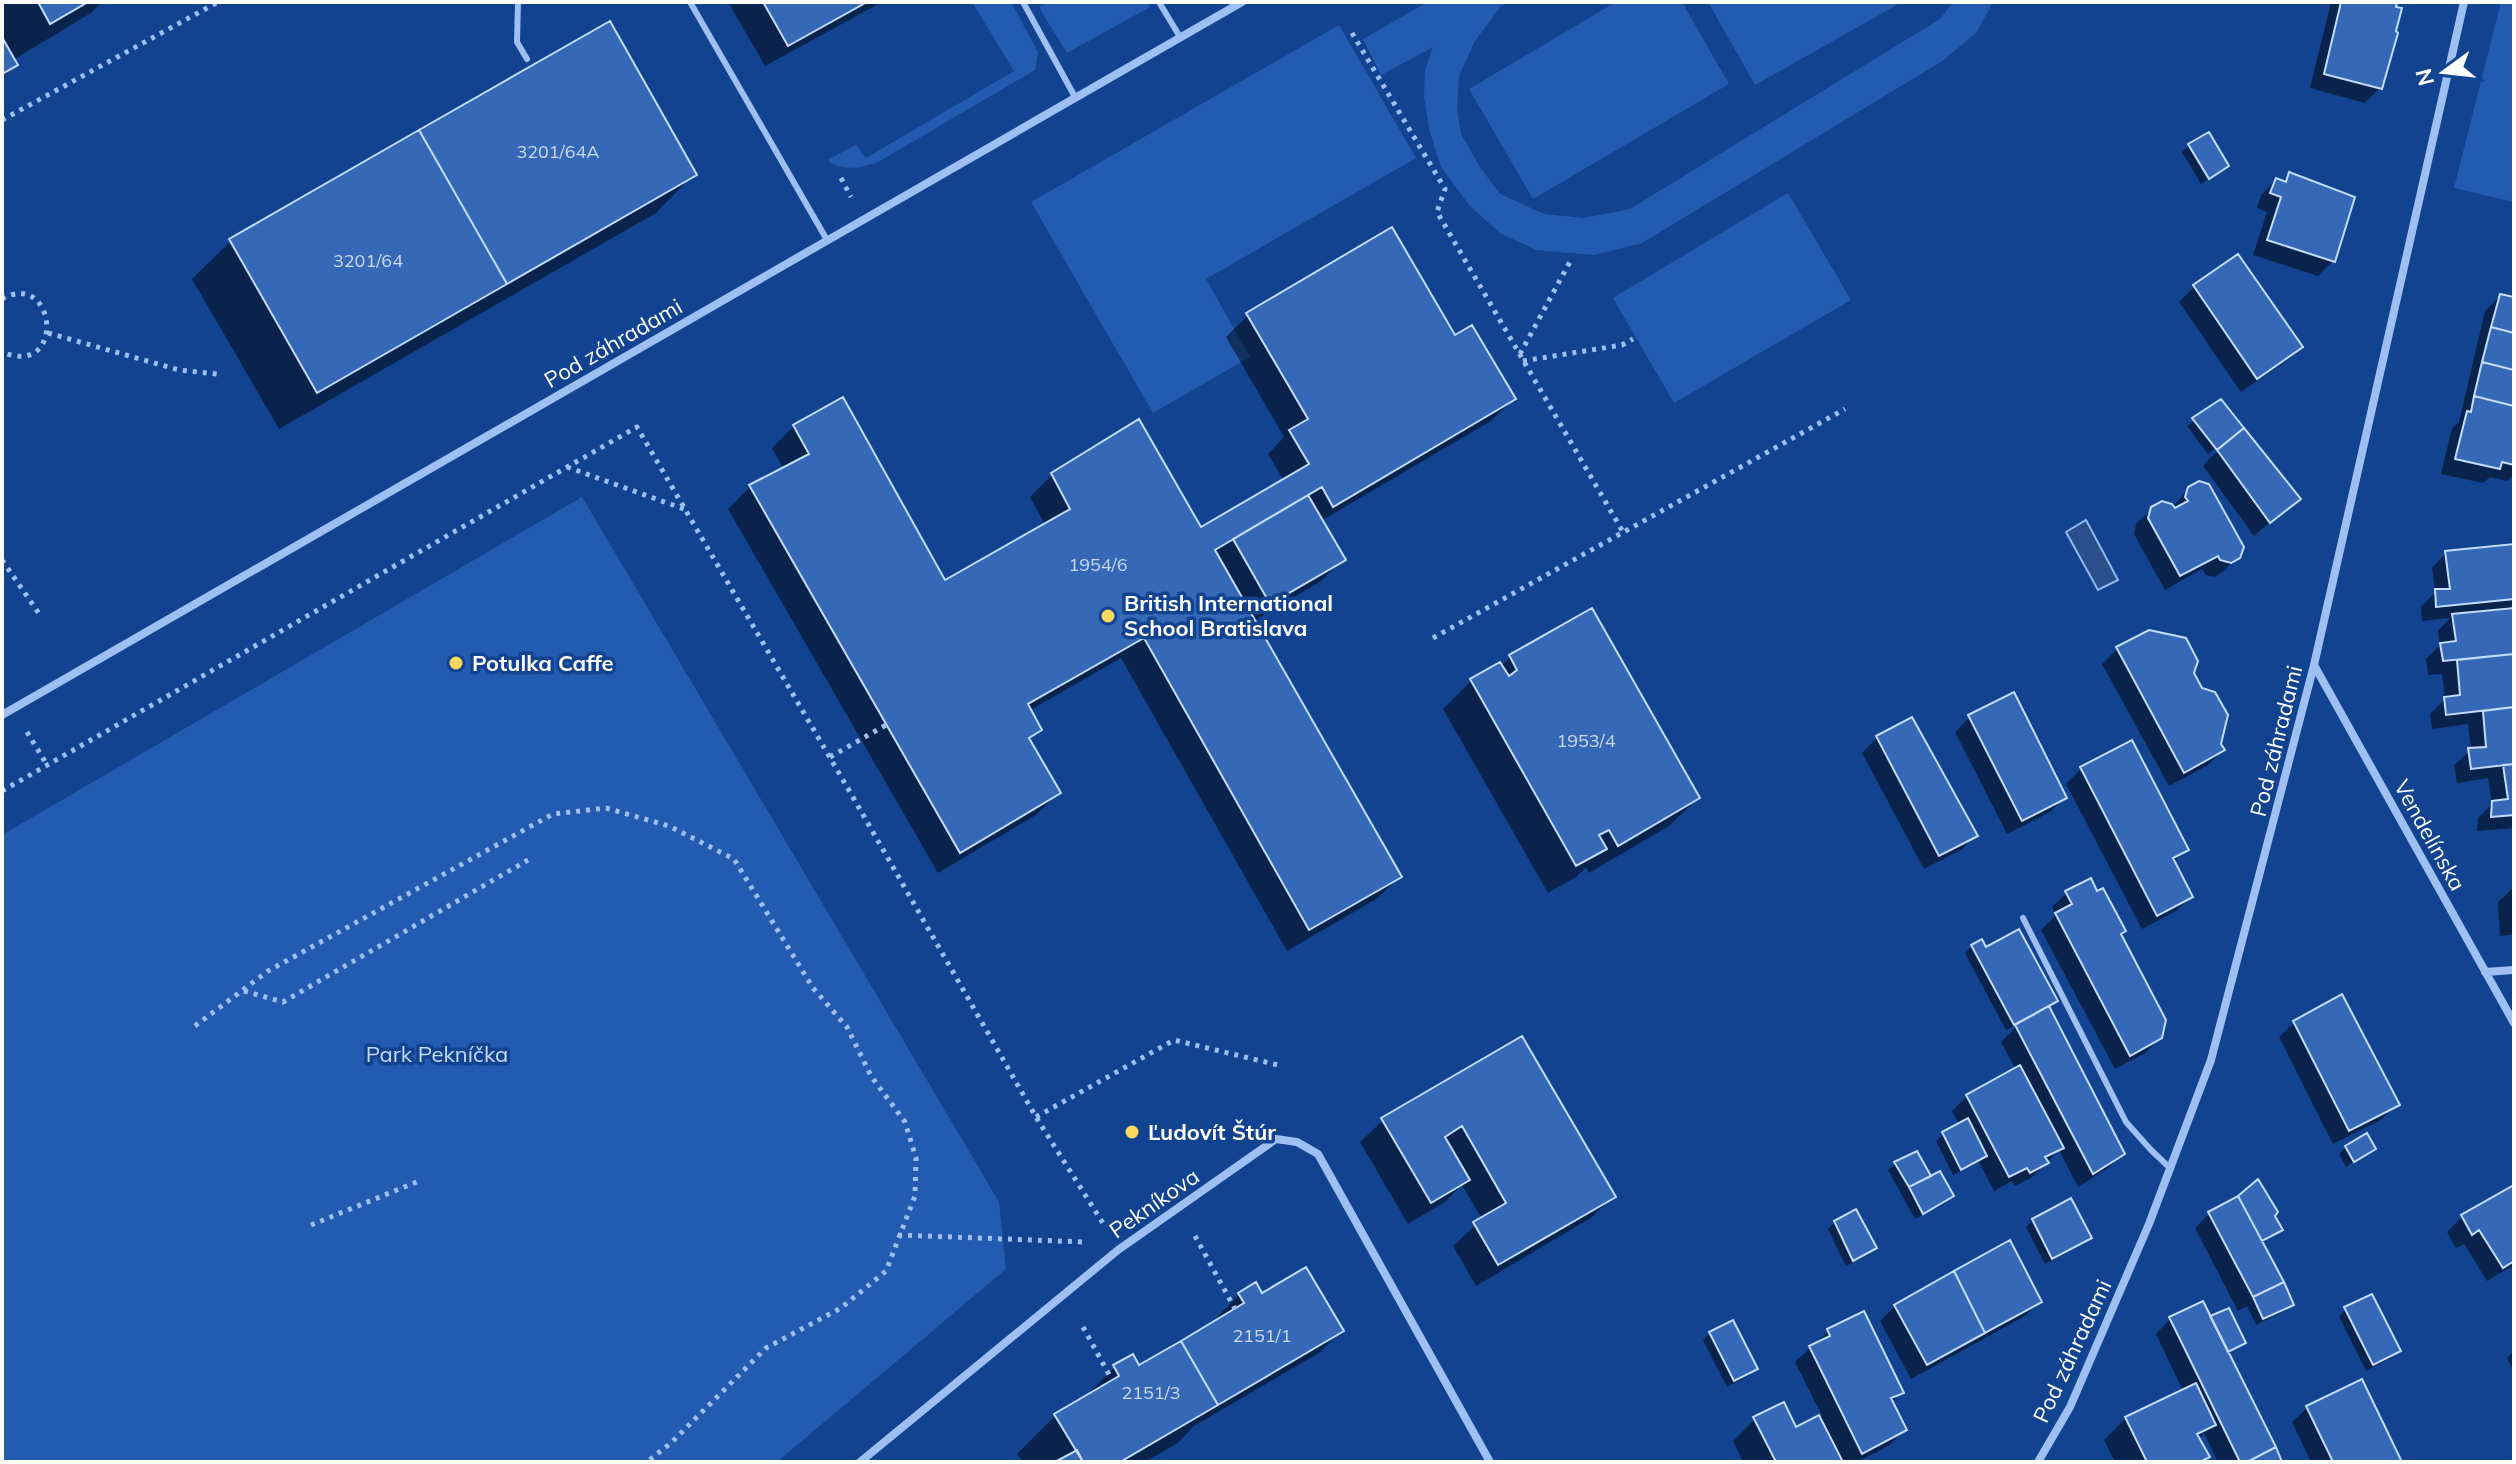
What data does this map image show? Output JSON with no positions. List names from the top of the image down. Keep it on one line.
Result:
{"streets":{"street":["Pod záhradami","Vendelínska","Pekníkova"]},"crossings":[["Pod záhradami","Vendelínska"]],"parks":["Park Pekníčka"],"places":["British International School Bratislava","Potulka Caffe","Ľudovít Štúr"],"house_numbers":["3201/64A","3201/64","1954/6","1953/4","2151/1","2151/3"],"north":"left"}
